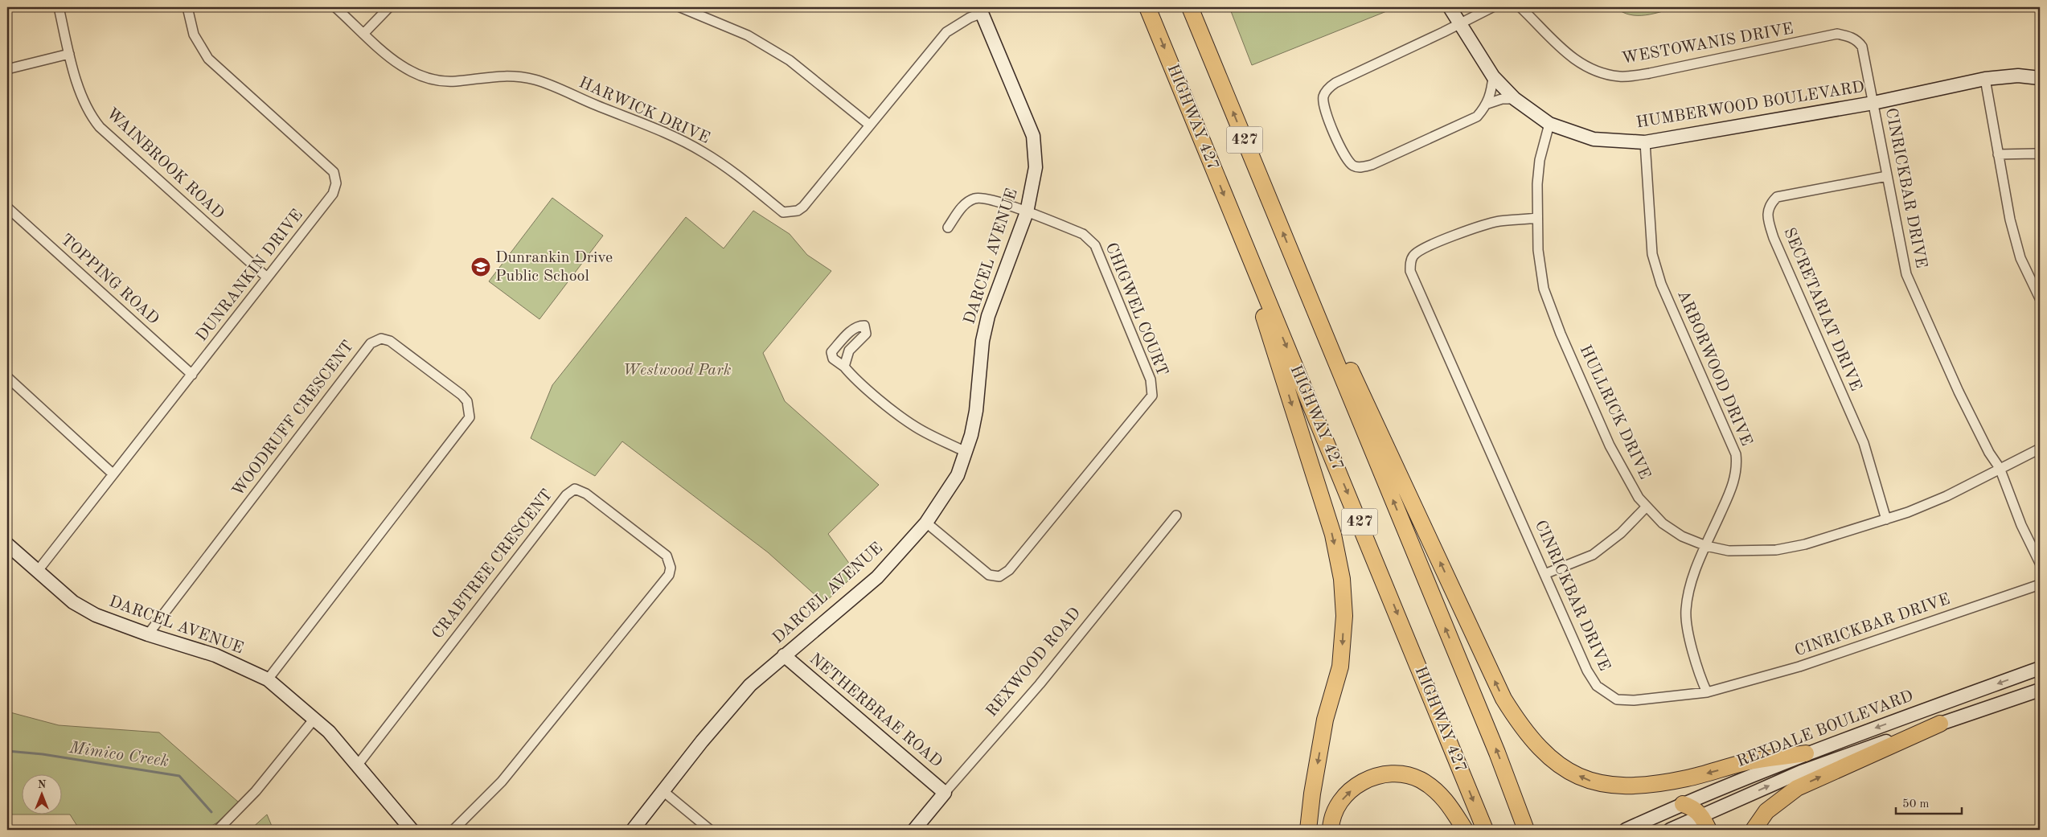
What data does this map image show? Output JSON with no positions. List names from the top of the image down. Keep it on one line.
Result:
{"streets":{"highway":["HIGHWAY 427","427"],"street":["WESTOWANIS DRIVE","HUMBERWOOD BOULEVARD","HARWICK DRIVE","WAINBROOK ROAD","CINRICKBAR DRIVE","DARCEL AVENUE","DUNRANKIN DRIVE","TOPPING ROAD","CHIGWEL COURT","SECRETARIAT DRIVE","ARBORWOOD DRIVE","HULLRICK DRIVE","WOODRUFF CRESCENT","CRABTREE CRESCENT","REXWOOD ROAD","NETHERBRAE ROAD","REXDALE BOULEVARD"]},"crossings":[["WESTOWANIS DRIVE","HUMBERWOOD BOULEVARD"],["WESTOWANIS DRIVE","CINRICKBAR DRIVE"],["HUMBERWOOD BOULEVARD","CINRICKBAR DRIVE"],["HUMBERWOOD BOULEVARD","ARBORWOOD DRIVE"],["HUMBERWOOD BOULEVARD","HULLRICK DRIVE"],["HARWICK DRIVE","DARCEL AVENUE"],["WAINBROOK ROAD","DUNRANKIN DRIVE"],["CINRICKBAR DRIVE","SECRETARIAT DRIVE"],["CINRICKBAR DRIVE","ARBORWOOD DRIVE"],["CINRICKBAR DRIVE","HULLRICK DRIVE"],["DARCEL AVENUE","DUNRANKIN DRIVE"],["DARCEL AVENUE","CHIGWEL COURT"],["DARCEL AVENUE","WOODRUFF CRESCENT"],["DARCEL AVENUE","CRABTREE CRESCENT"],["DARCEL AVENUE","NETHERBRAE ROAD"],["DUNRANKIN DRIVE","TOPPING ROAD"],["SECRETARIAT DRIVE","HULLRICK DRIVE"],["ARBORWOOD DRIVE","HULLRICK DRIVE"],["REXWOOD ROAD","NETHERBRAE ROAD"]],"water":["Mimico Creek"],"parks":["Westwood Park"],"places":{"school or university":["Dunrankin Drive Public School"]},"scale_bar":"50 m","north":"top"}
